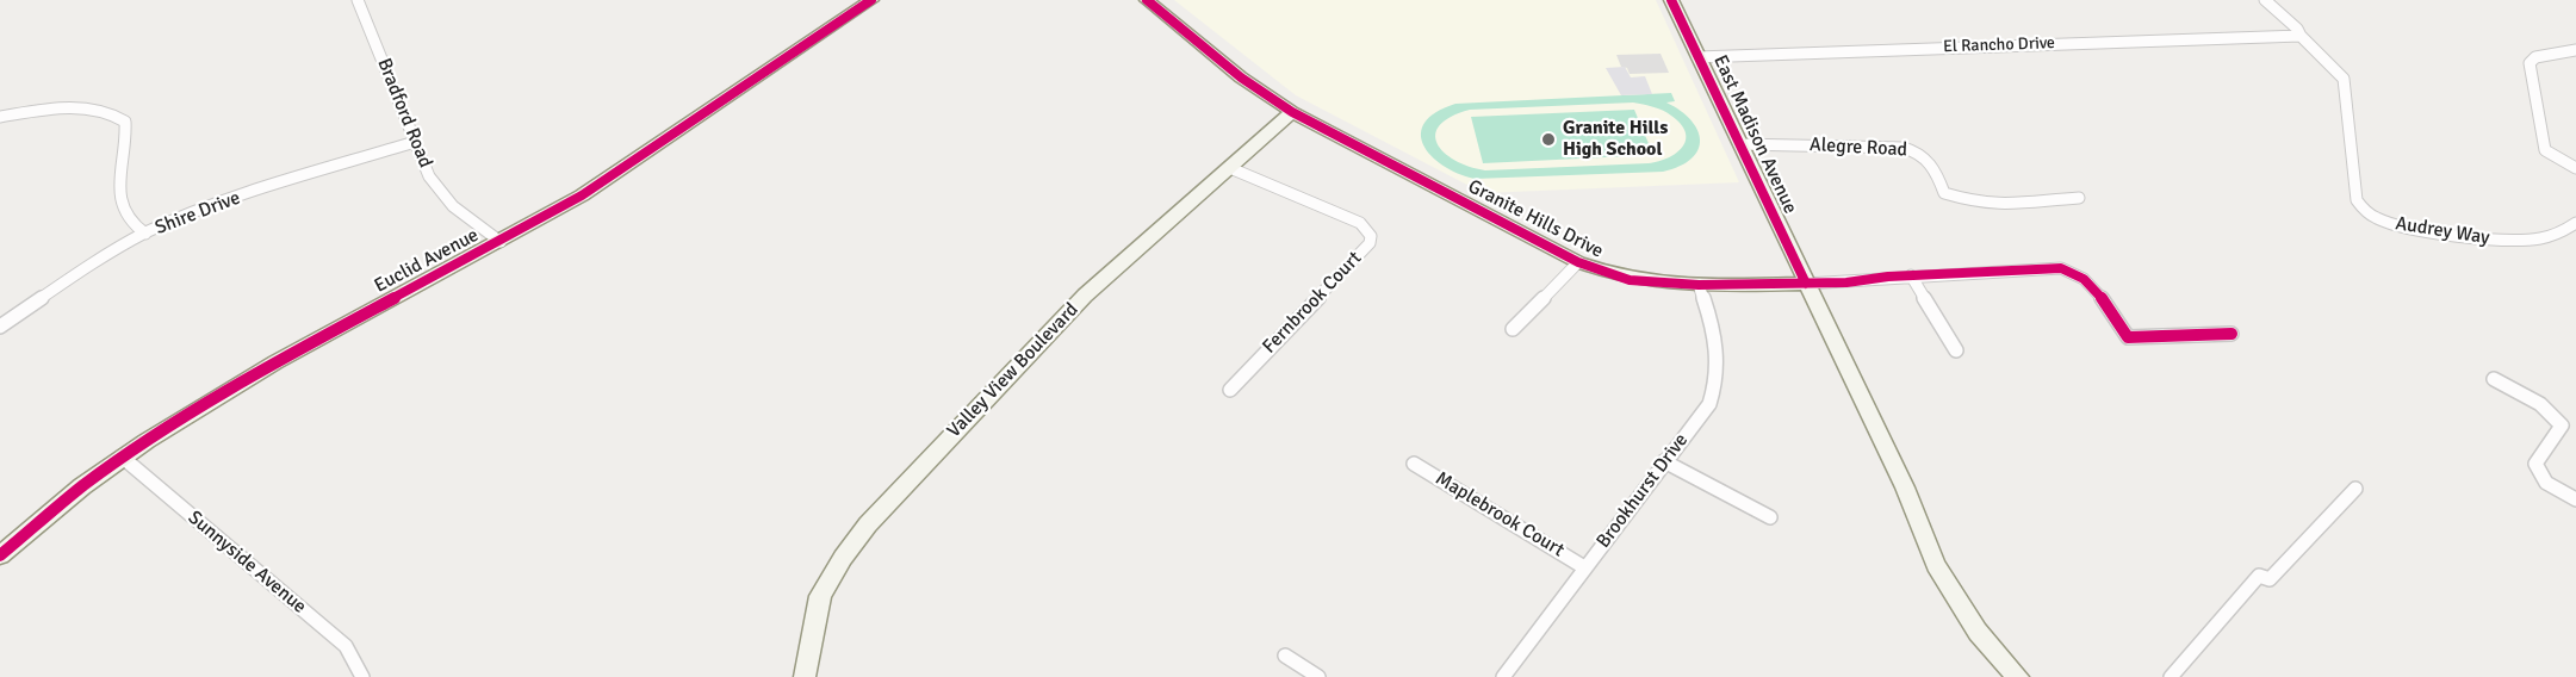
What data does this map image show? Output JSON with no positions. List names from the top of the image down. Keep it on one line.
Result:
{"streets":{"street":["El Rancho Drive","Bradford Road","East Madison Avenue","Alegre Road","Shire Drive","Granite Hills Drive","Audrey Way","Euclid Avenue","Fernbrook Court","Valley View Boulevard","Brookhurst Drive","Maplebrook Court","Sunnyside Avenue"]},"crossings":[["El Rancho Drive","East Madison Avenue"],["El Rancho Drive","Audrey Way"],["Bradford Road","Shire Drive"],["Bradford Road","Euclid Avenue"],["East Madison Avenue","Alegre Road"],["East Madison Avenue","Granite Hills Drive"],["Granite Hills Drive","Valley View Boulevard"],["Granite Hills Drive","Brookhurst Drive"],["Euclid Avenue","Sunnyside Avenue"],["Fernbrook Court","Valley View Boulevard"],["Brookhurst Drive","Maplebrook Court"]],"places":["Granite Hills High School"]}
